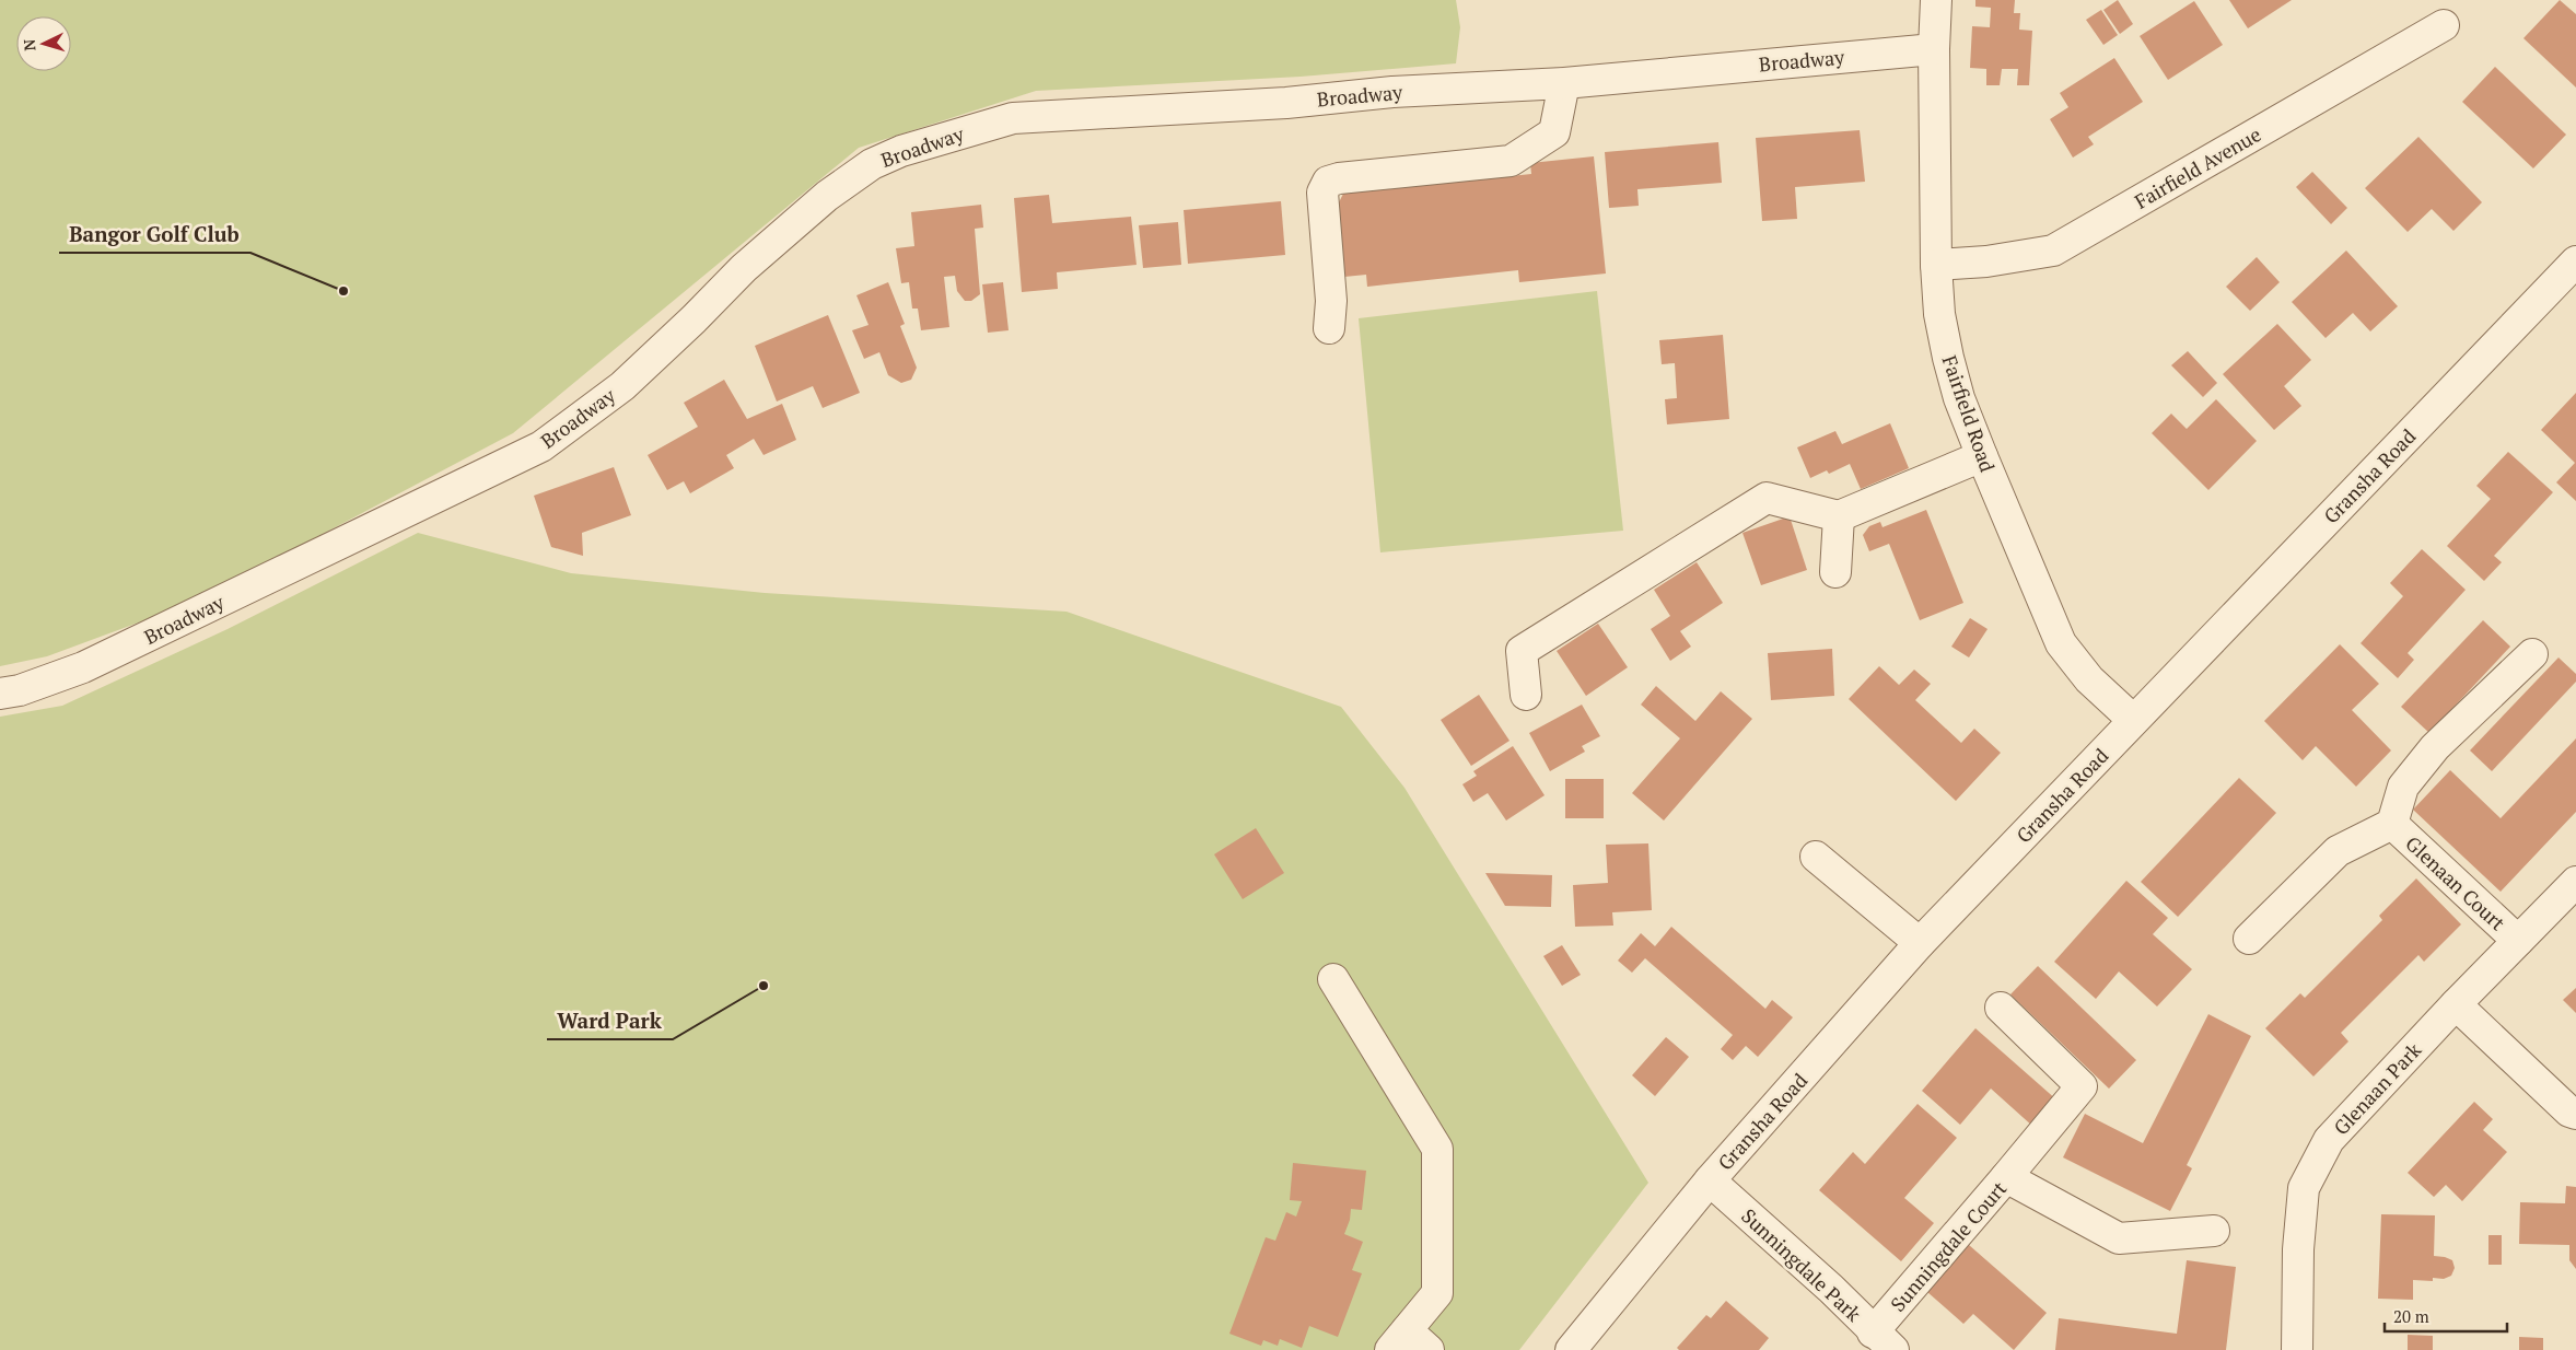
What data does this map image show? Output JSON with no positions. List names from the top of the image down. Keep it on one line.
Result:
{"streets":{"street":["Broadway","Fairfield Avenue","Fairfield Road","Gransha Road","Glenaan Court","Glenaan Park","Sunningdale Court","Sunningdale Park"]},"crossings":[["Broadway","Fairfield Road"],["Fairfield Avenue","Fairfield Road"],["Fairfield Road","Gransha Road"],["Gransha Road","Sunningdale Park"],["Glenaan Court","Glenaan Park"],["Sunningdale Court","Sunningdale Park"]],"places":["Bangor Golf Club","Ward Park"],"scale_bar":"20 m","north":"left"}
